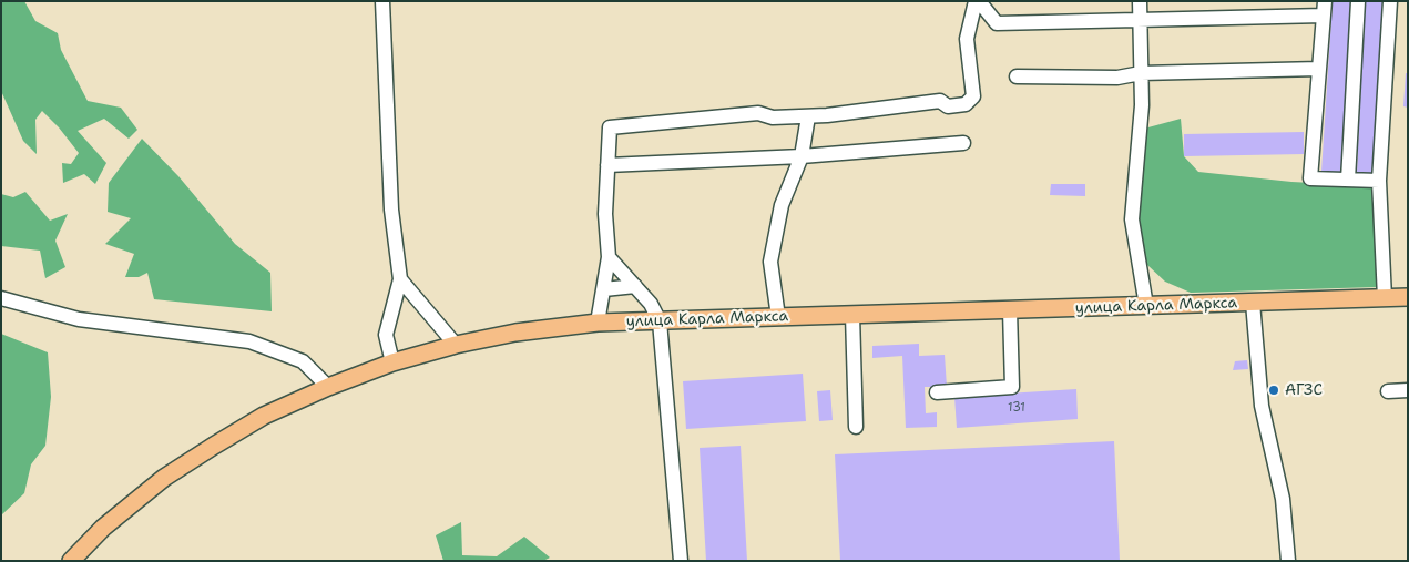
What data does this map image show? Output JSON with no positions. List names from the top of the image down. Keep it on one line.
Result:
{"streets":{"main road":["улица Карла Маркса"]},"places":["АГЗС"],"house_numbers":["131"]}
